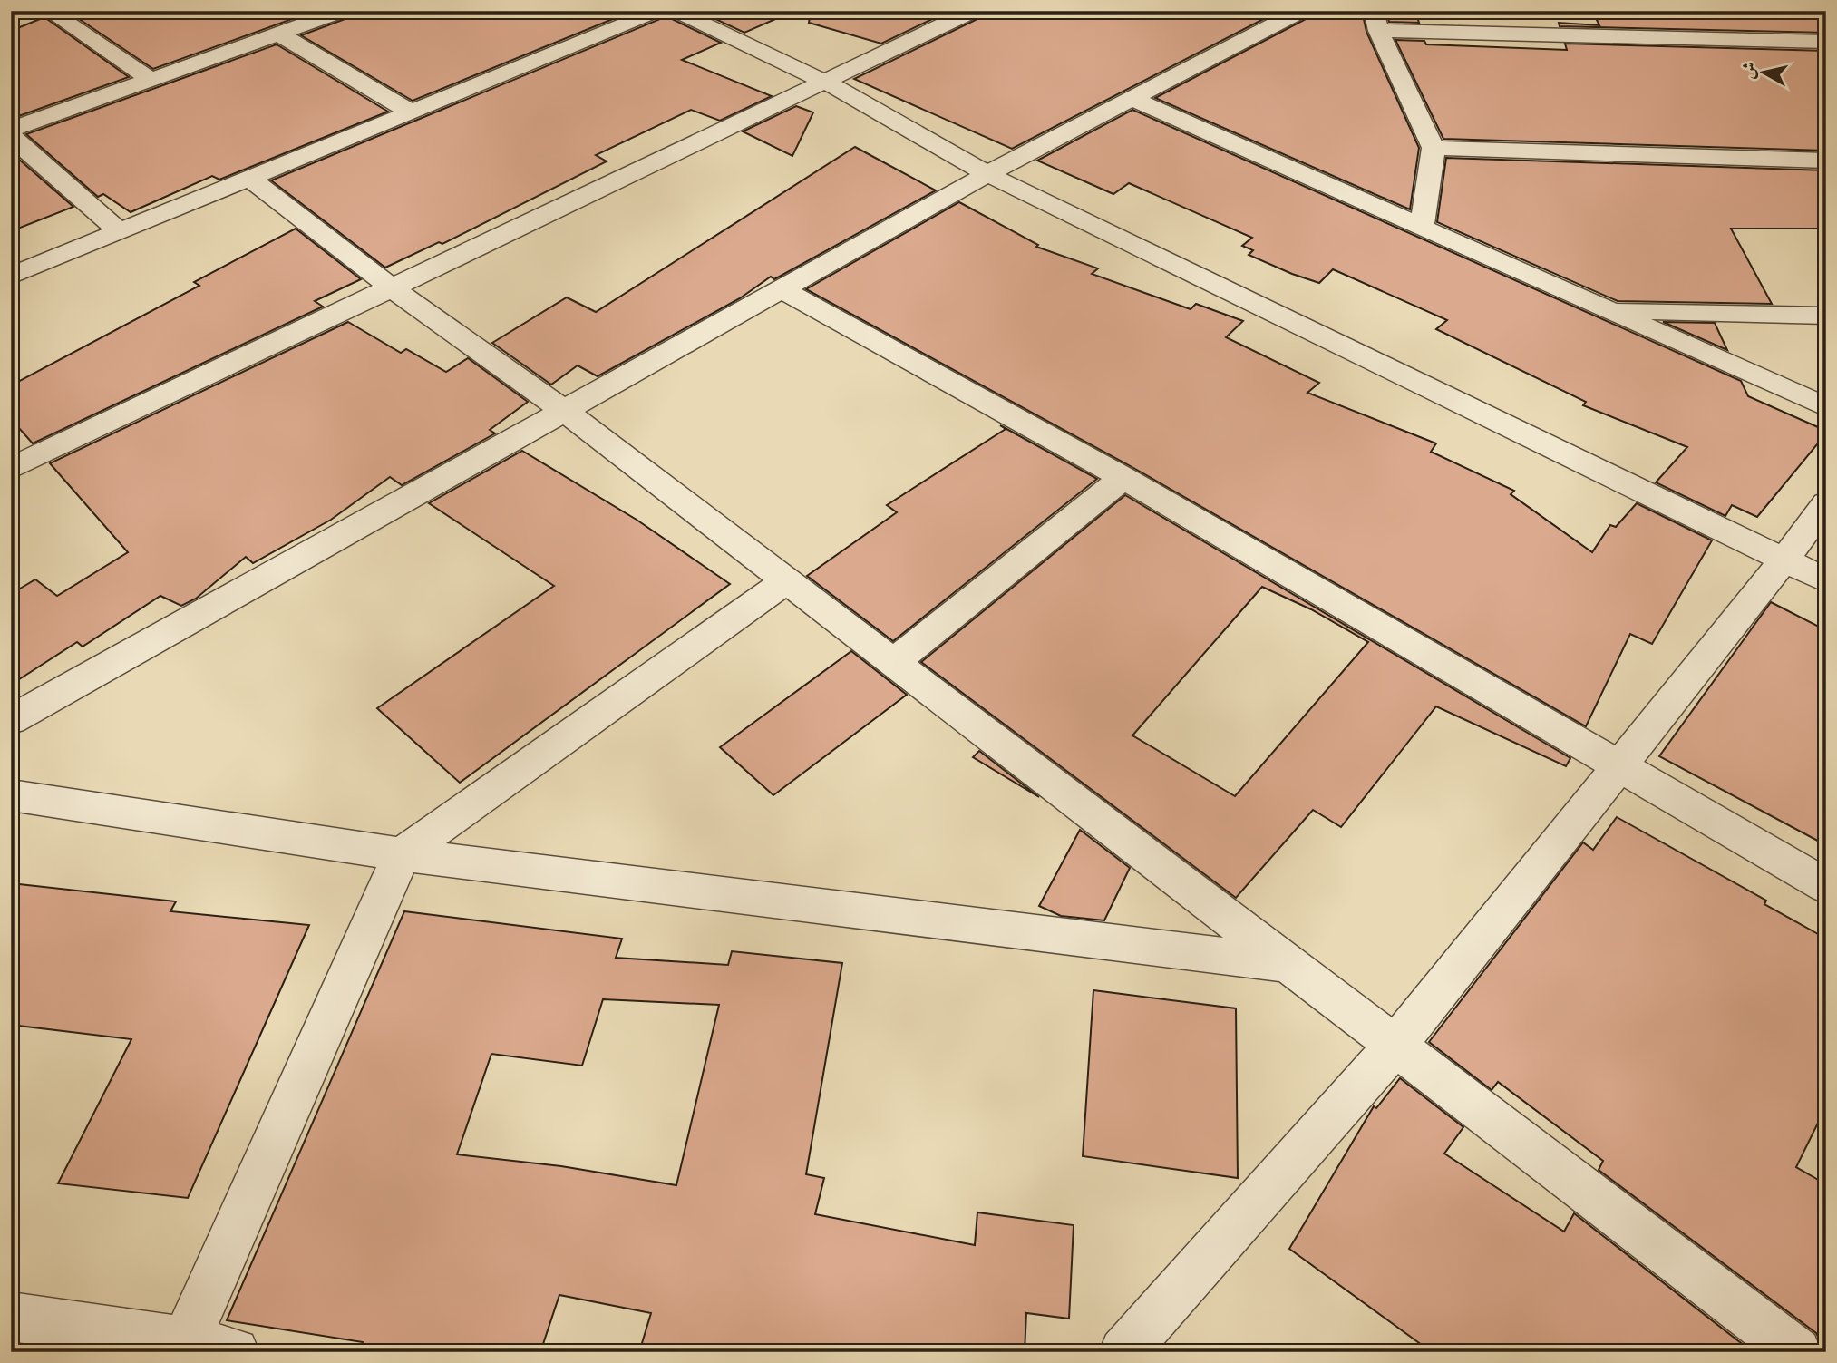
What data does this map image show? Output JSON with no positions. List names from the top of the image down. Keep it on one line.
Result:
{"north":"left"}
